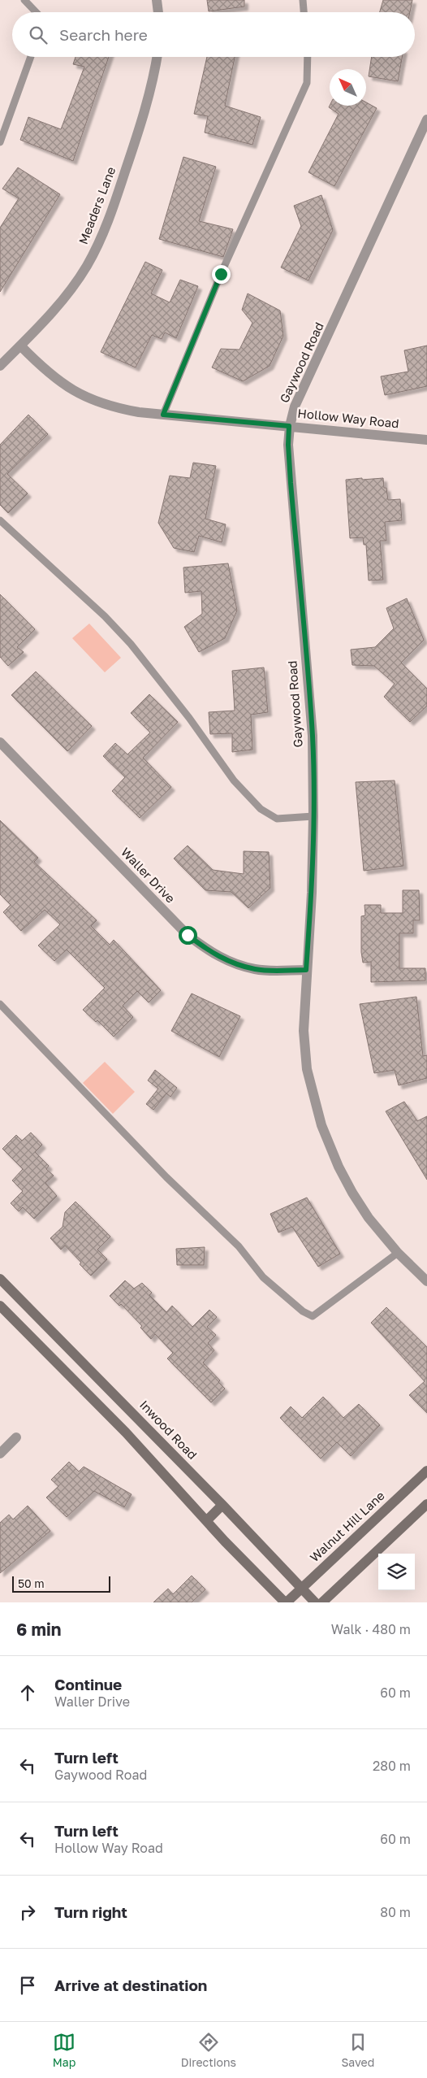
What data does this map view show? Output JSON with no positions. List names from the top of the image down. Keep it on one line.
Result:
{"streets":{"main road":["Inwood Road","Walnut Hill Lane"],"street":["Meaders Lane","Gaywood Road","Hollow Way Road","Waller Drive"]},"crossings":[["Meaders Lane","Hollow Way Road"],["Gaywood Road","Hollow Way Road"],["Gaywood Road","Waller Drive"],["Inwood Road","Walnut Hill Lane"]],"scale_bar":"50 m","north":"top left","page":{"search":"Search here","scale":"50 m","heading":["6 min","Walk · 480 m"],"list":[["Continue","Waller Drive","60 m"],["Turn left","Gaywood Road","280 m"],["Turn left","Hollow Way Road","60 m"],["Turn right","80 m"],"Arrive at destination"],"nav":["Map","Directions","Saved"]}}
